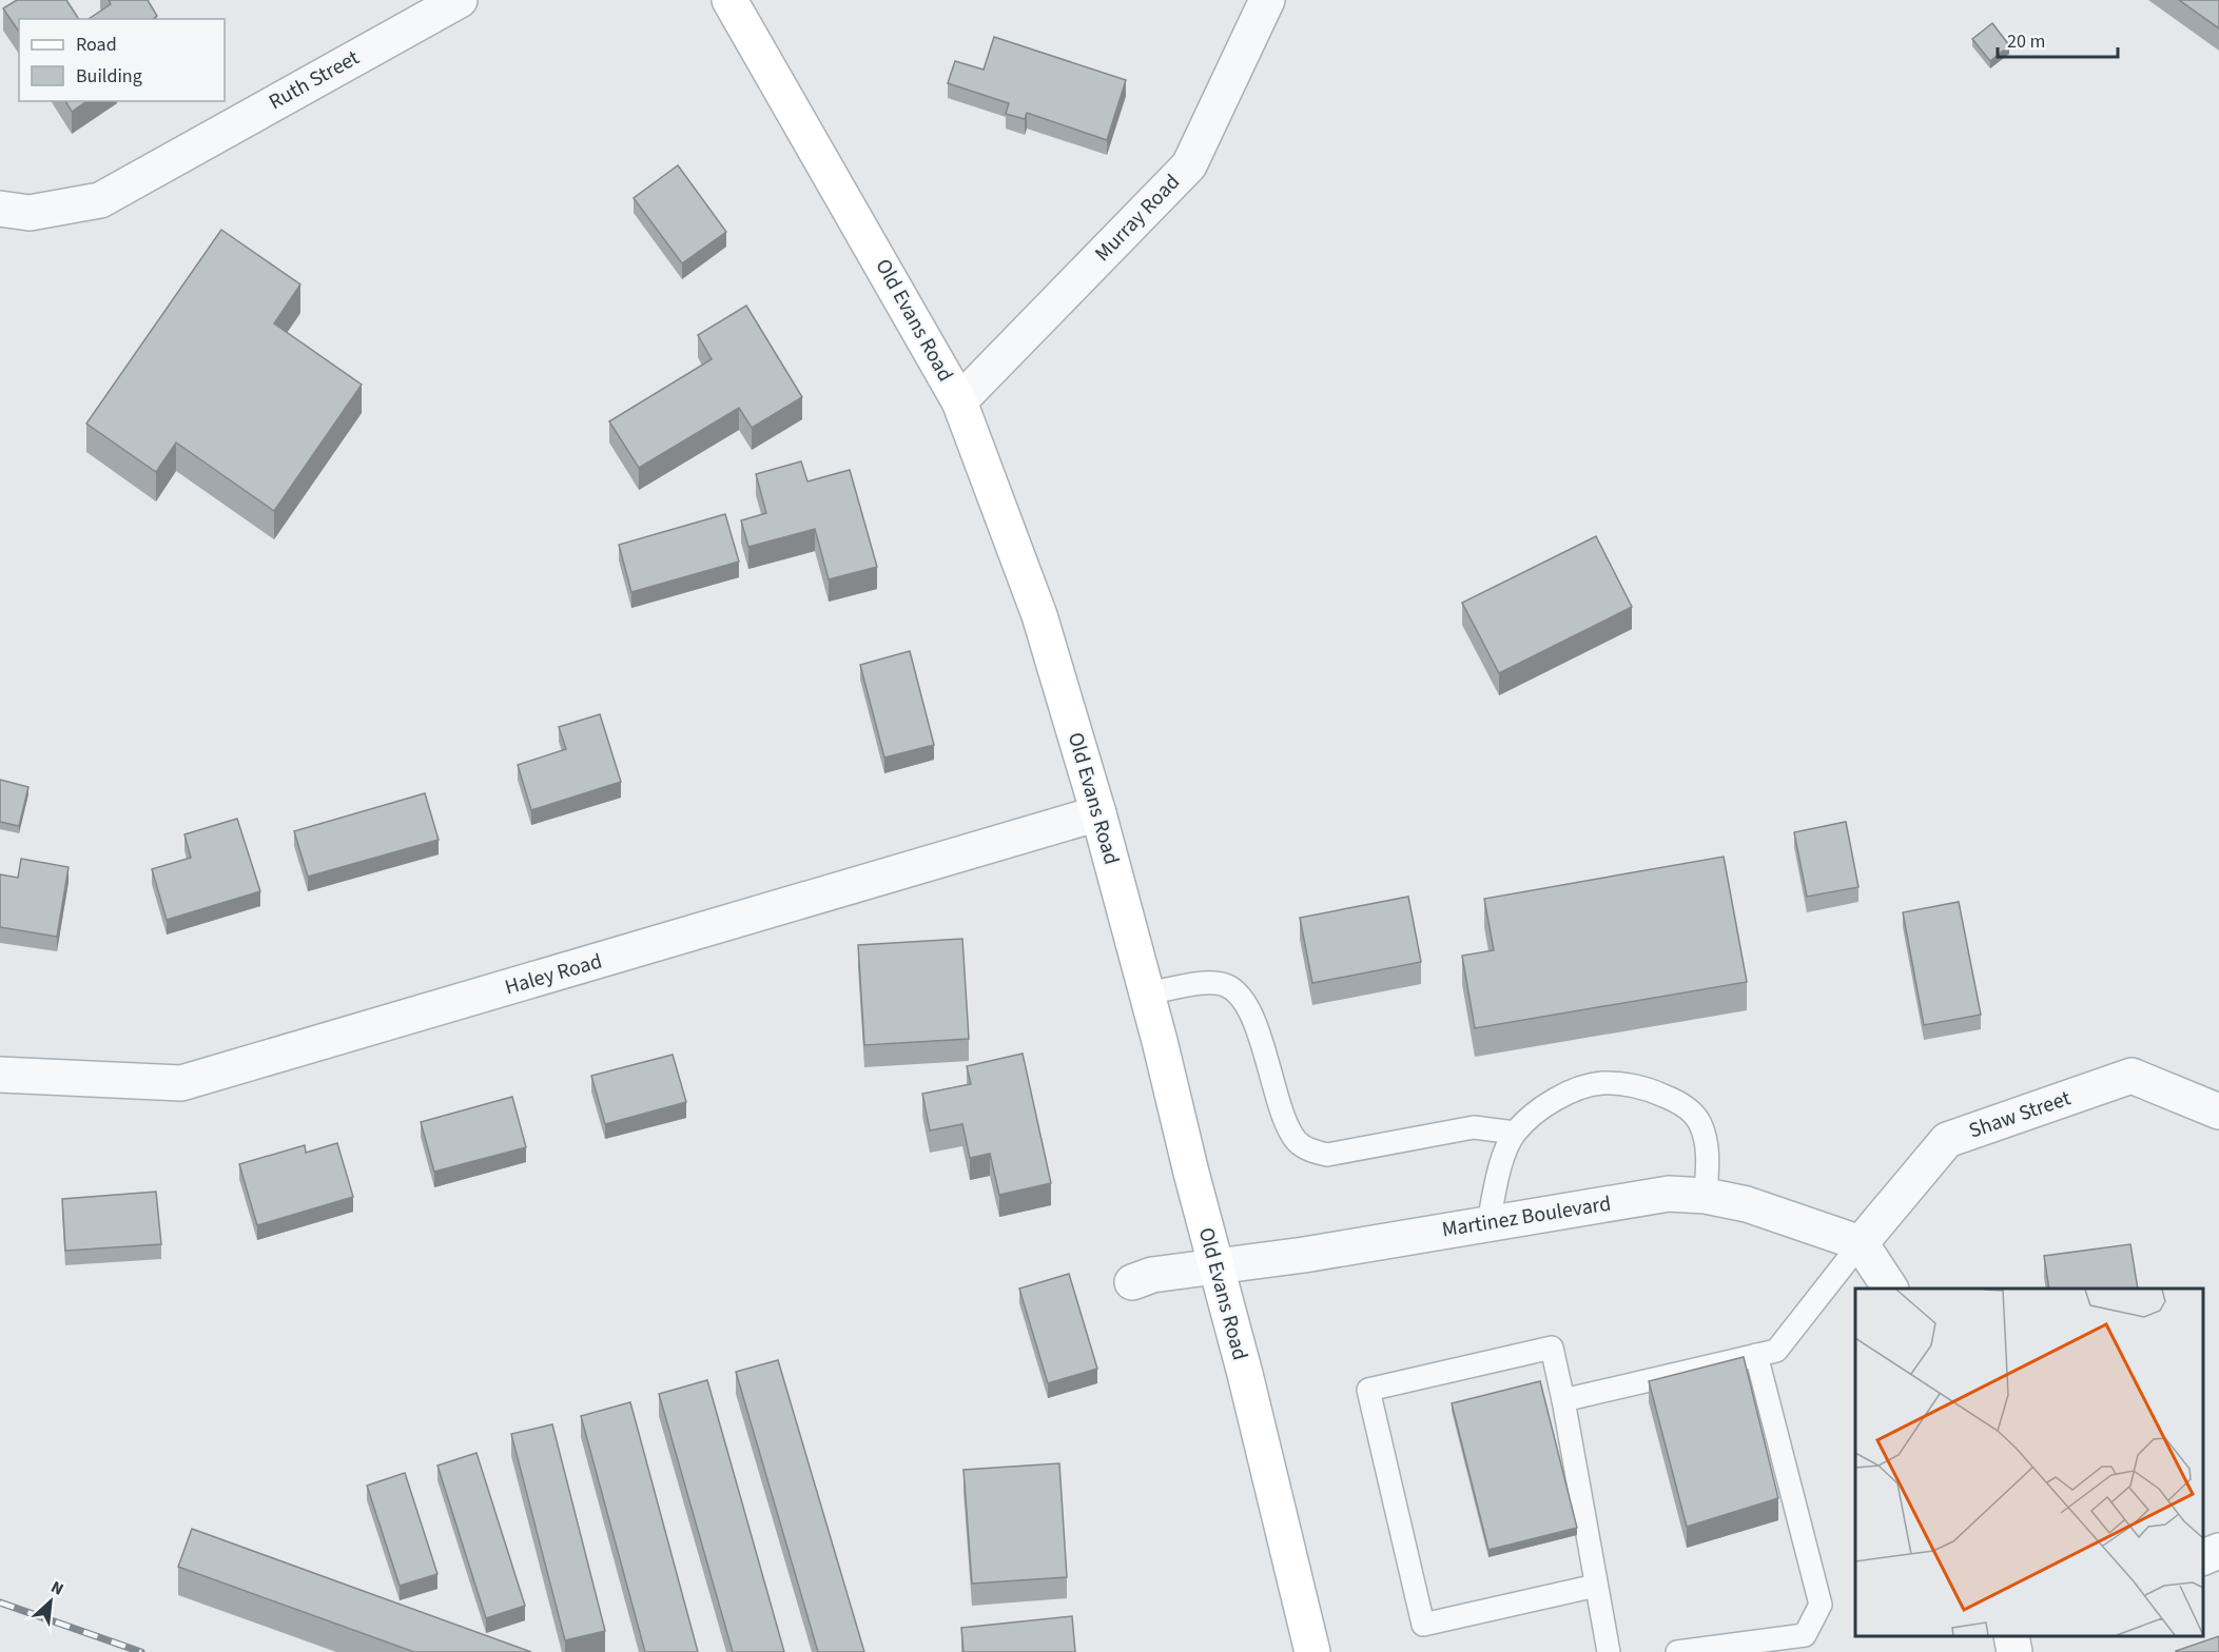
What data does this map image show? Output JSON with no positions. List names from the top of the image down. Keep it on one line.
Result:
{"streets":{"street":["Ruth Street","Murray Road","Old Evans Road","Haley Road","Shaw Street","Martinez Boulevard"]},"crossings":[["Murray Road","Old Evans Road"],["Old Evans Road","Haley Road"],["Old Evans Road","Martinez Boulevard"],["Shaw Street","Martinez Boulevard"]],"legend":["Road","Building"],"scale_bar":"20 m","north":"top right"}
